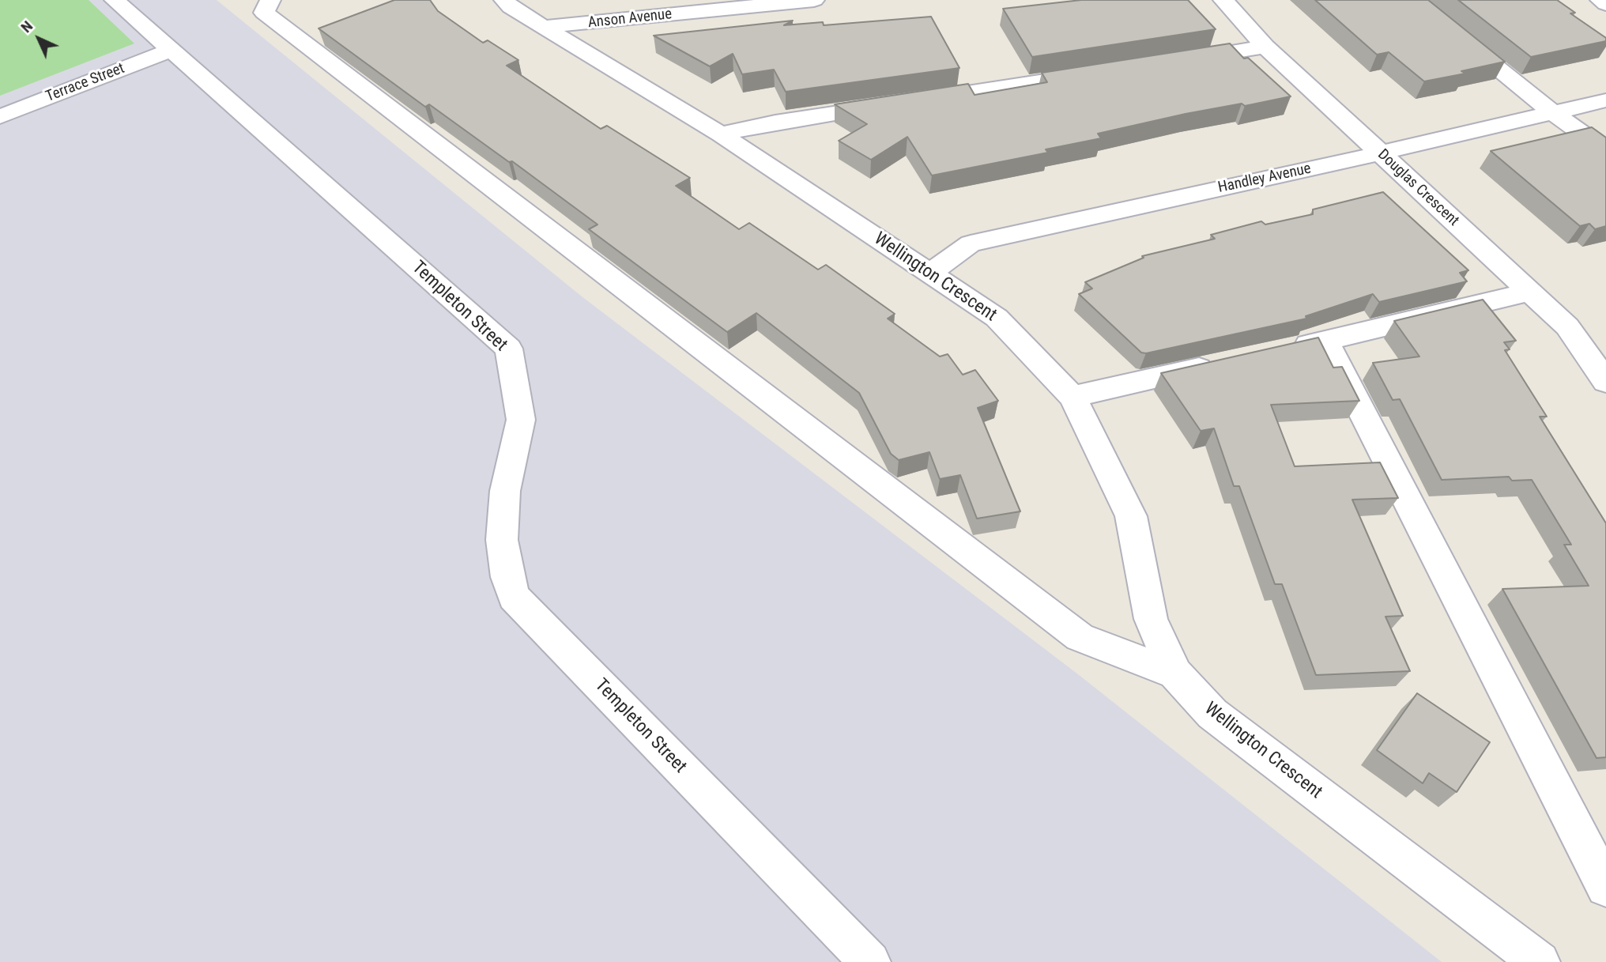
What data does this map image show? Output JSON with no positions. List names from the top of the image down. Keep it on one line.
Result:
{"streets":{"street":["Anson Avenue","Terrace Street","Handley Avenue","Douglas Crescent","Wellington Crescent","Templeton Street"]},"crossings":[["Anson Avenue","Wellington Crescent"],["Terrace Street","Templeton Street"],["Handley Avenue","Douglas Crescent"],["Handley Avenue","Wellington Crescent"]],"north":"top left"}
